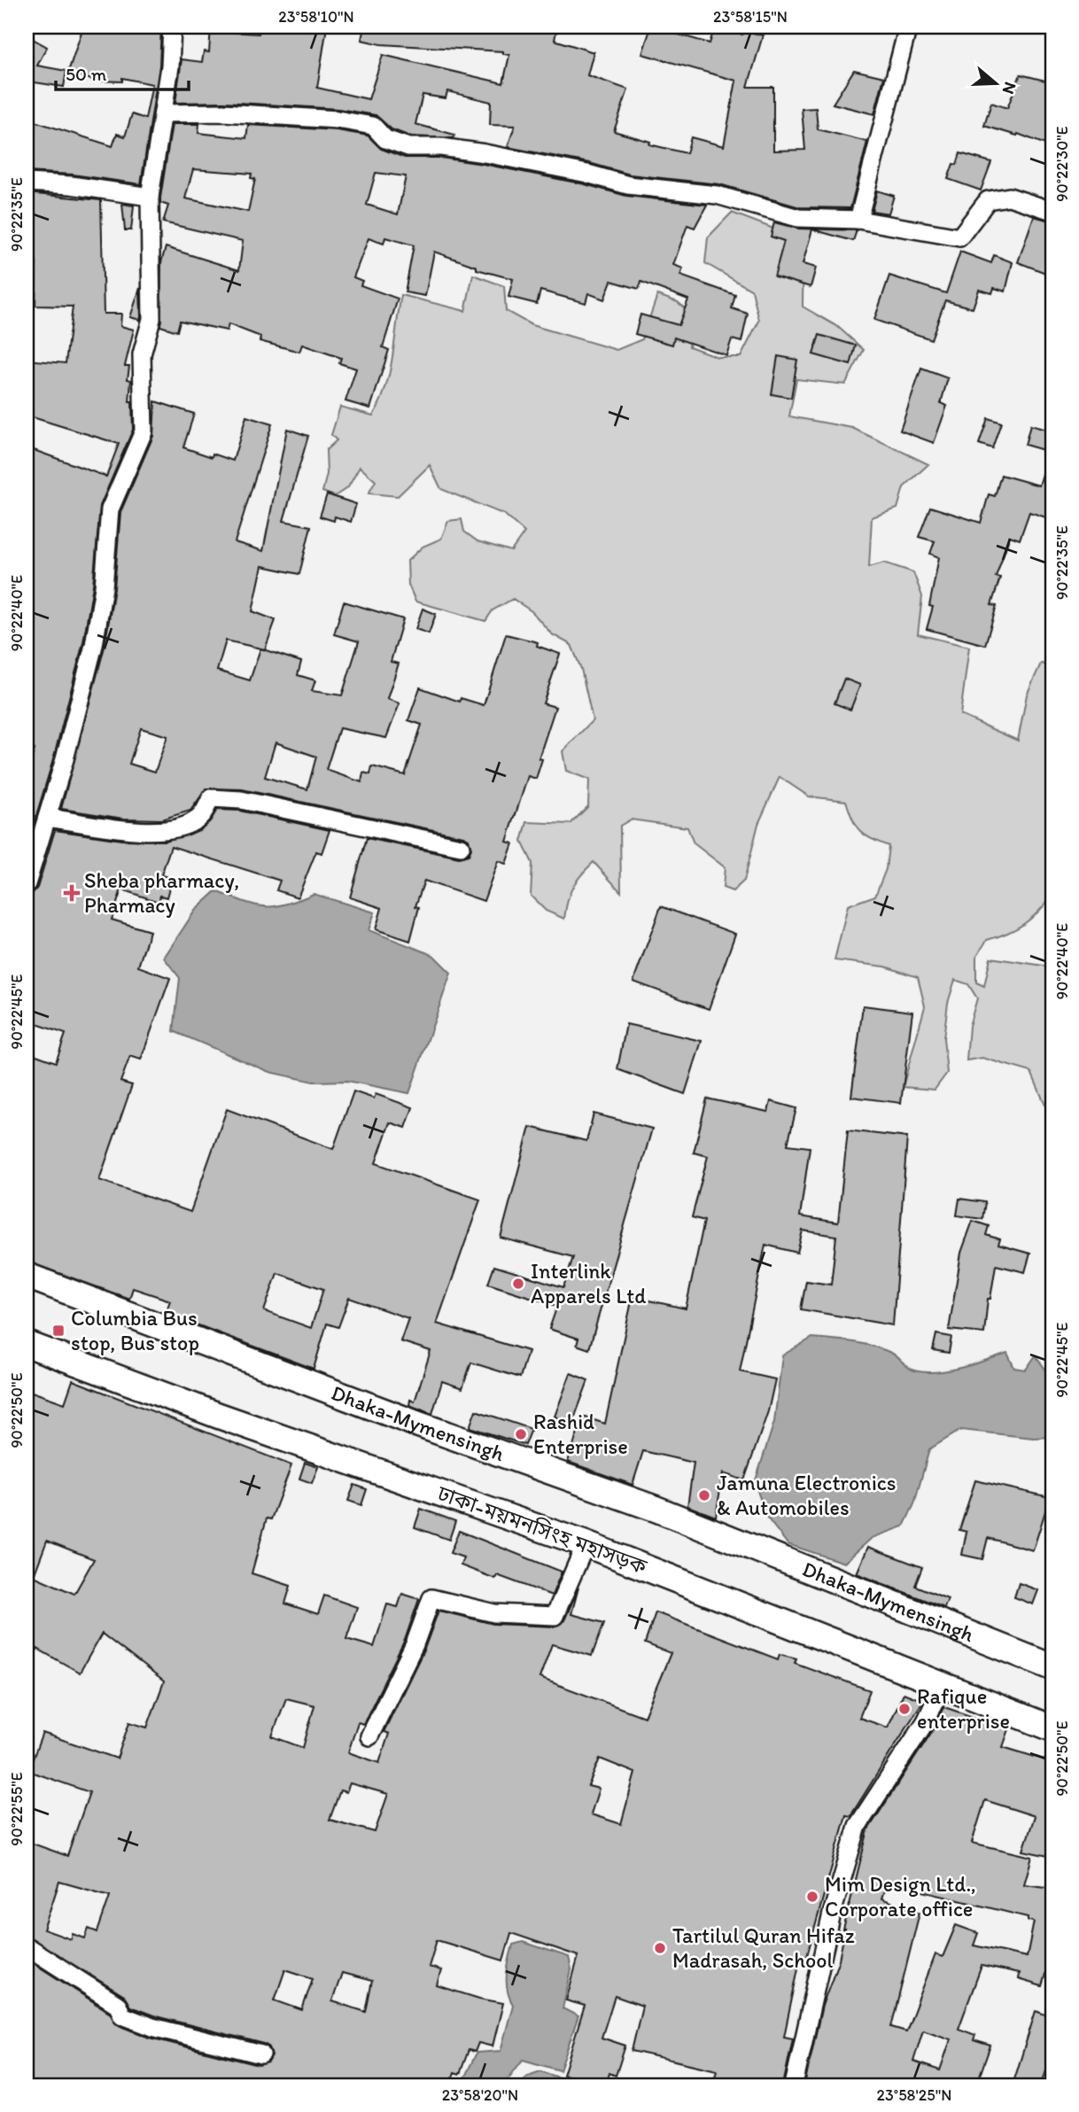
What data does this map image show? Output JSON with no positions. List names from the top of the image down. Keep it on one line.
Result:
{"streets":{"highway":["Dhaka-Mymensingh","ঢাকা-ময়মনসিংহ মহাসড়ক"]},"places":{"health":["Sheba pharmacy, Pharmacy"],"other":["Interlink Apparels Ltd","Rashid Enterprise","Jamuna Electronics & Automobiles","Rafique enterprise","Mim Design Ltd., Corporate office","Tartilul Quran Hifaz Madrasah, School"],"transit":["Columbia Bus stop, Bus stop"]},"scale_bar":"50 m","north":"right","coordinates":["23°58'10\"N","23°58'15\"N","90°22'30\"E","90°22'35\"E","90°22'40\"E","90°22'45\"E","90°22'50\"E","90°22'55\"E","23°58'20\"N","23°58'25\"N"]}
